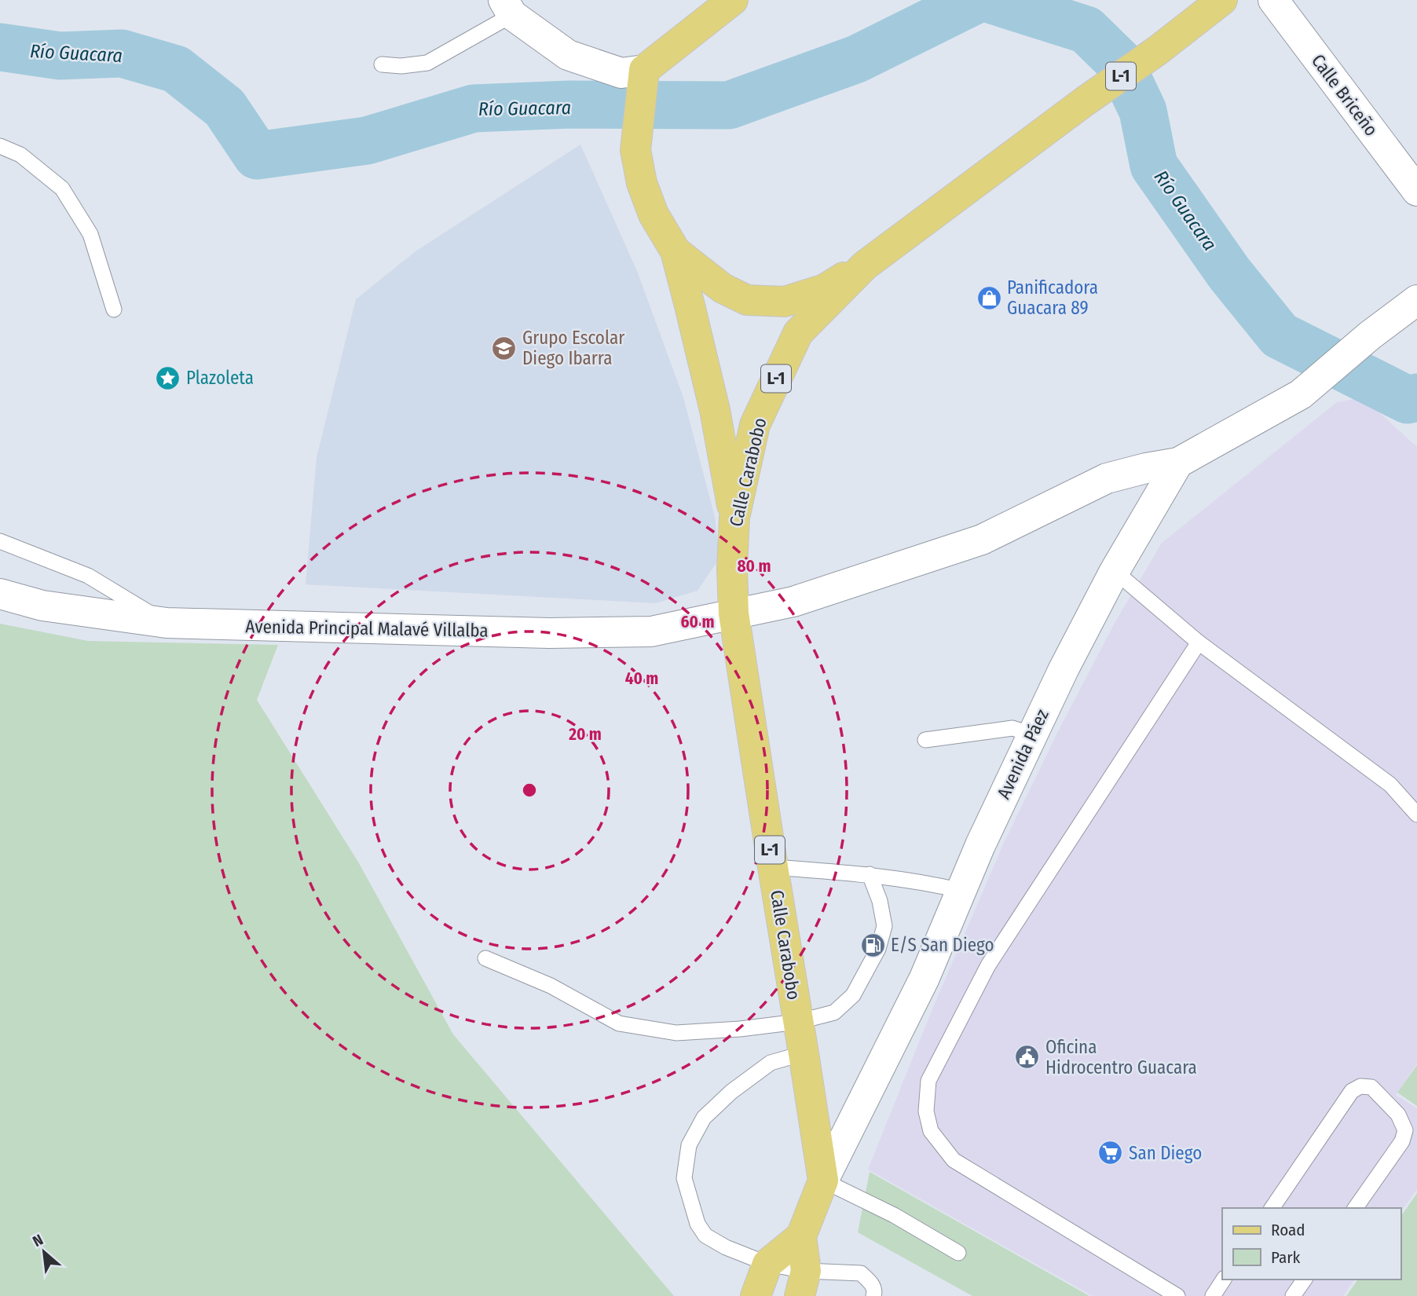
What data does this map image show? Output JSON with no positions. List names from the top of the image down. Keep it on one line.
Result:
{"streets":{"main road":["L-1","Calle Carabobo"],"street":["Calle Briceño","Avenida Principal Malavé Villalba","Avenida Páez"]},"crossings":[["L-1","Calle Carabobo"],["Calle Carabobo","Avenida Principal Malavé Villalba"],["Calle Carabobo","Avenida Páez"],["Avenida Principal Malavé Villalba","Avenida Páez"]],"water":["Río Guacara"],"places":{"shop":["Panificadora Guacara 89"],"school or university":["Grupo Escolar Diego Ibarra"],"place":["Plazoleta"],"fuel station":["E/S San Diego"],"public building":["Oficina Hidrocentro Guacara"],"supermarket":["San Diego"]},"legend":["Road","Park"],"north":"top left","rings":["80 m","60 m","40 m","20 m"]}
